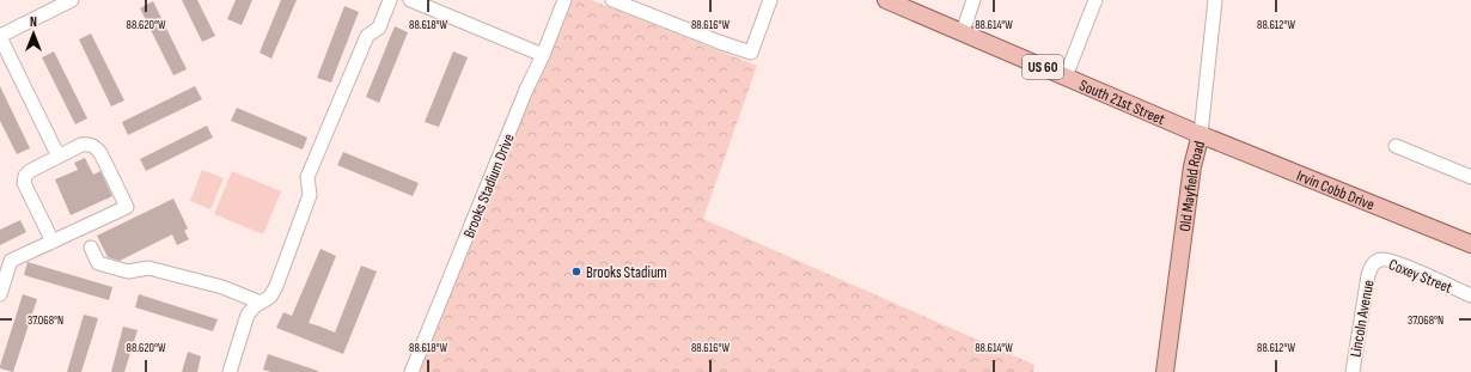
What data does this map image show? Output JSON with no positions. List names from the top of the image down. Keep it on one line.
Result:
{"streets":{"main road":["US 60","South 21st Street","Old Mayfield Road","Irvin Cobb Drive"],"street":["Brooks Stadium Drive","Coxey Street","Lincoln Avenue"]},"crossings":[["South 21st Street","Old Mayfield Road"],["South 21st Street","Irvin Cobb Drive"],["Old Mayfield Road","Irvin Cobb Drive"],["Coxey Street","Lincoln Avenue"]],"places":["Brooks Stadium"],"north":"top","coordinates":["88.620°W","88.618°W","88.616°W","88.614°W","88.612°W","37.068°N"]}
